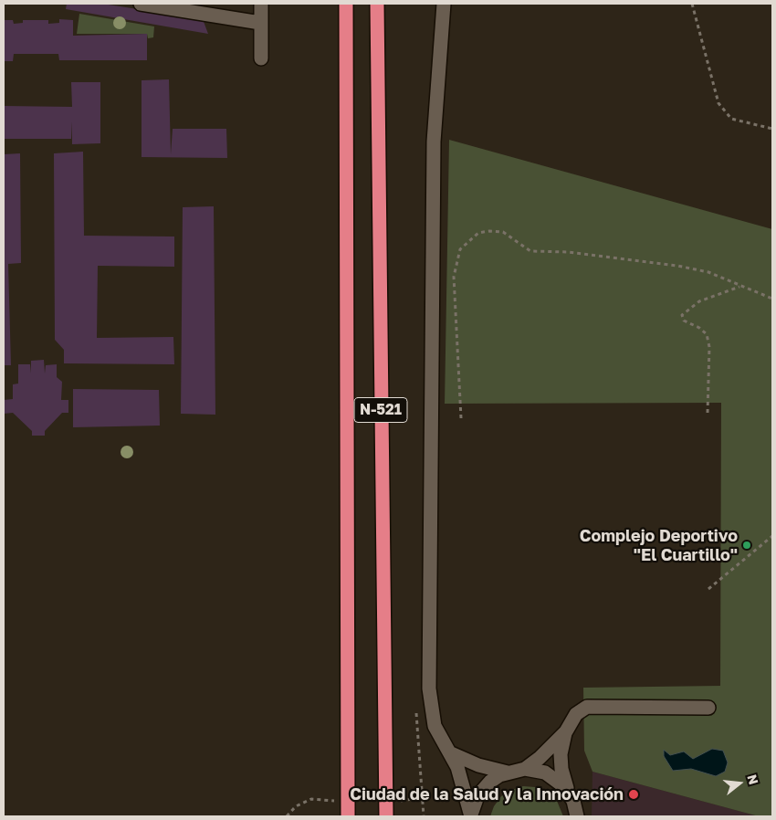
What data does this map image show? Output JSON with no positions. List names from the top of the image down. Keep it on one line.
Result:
{"streets":{"highway":["N-521"]},"places":["Complejo Deportivo \"El Cuartillo\"","Ciudad de la Salud y la Innovación"],"north":"right"}
